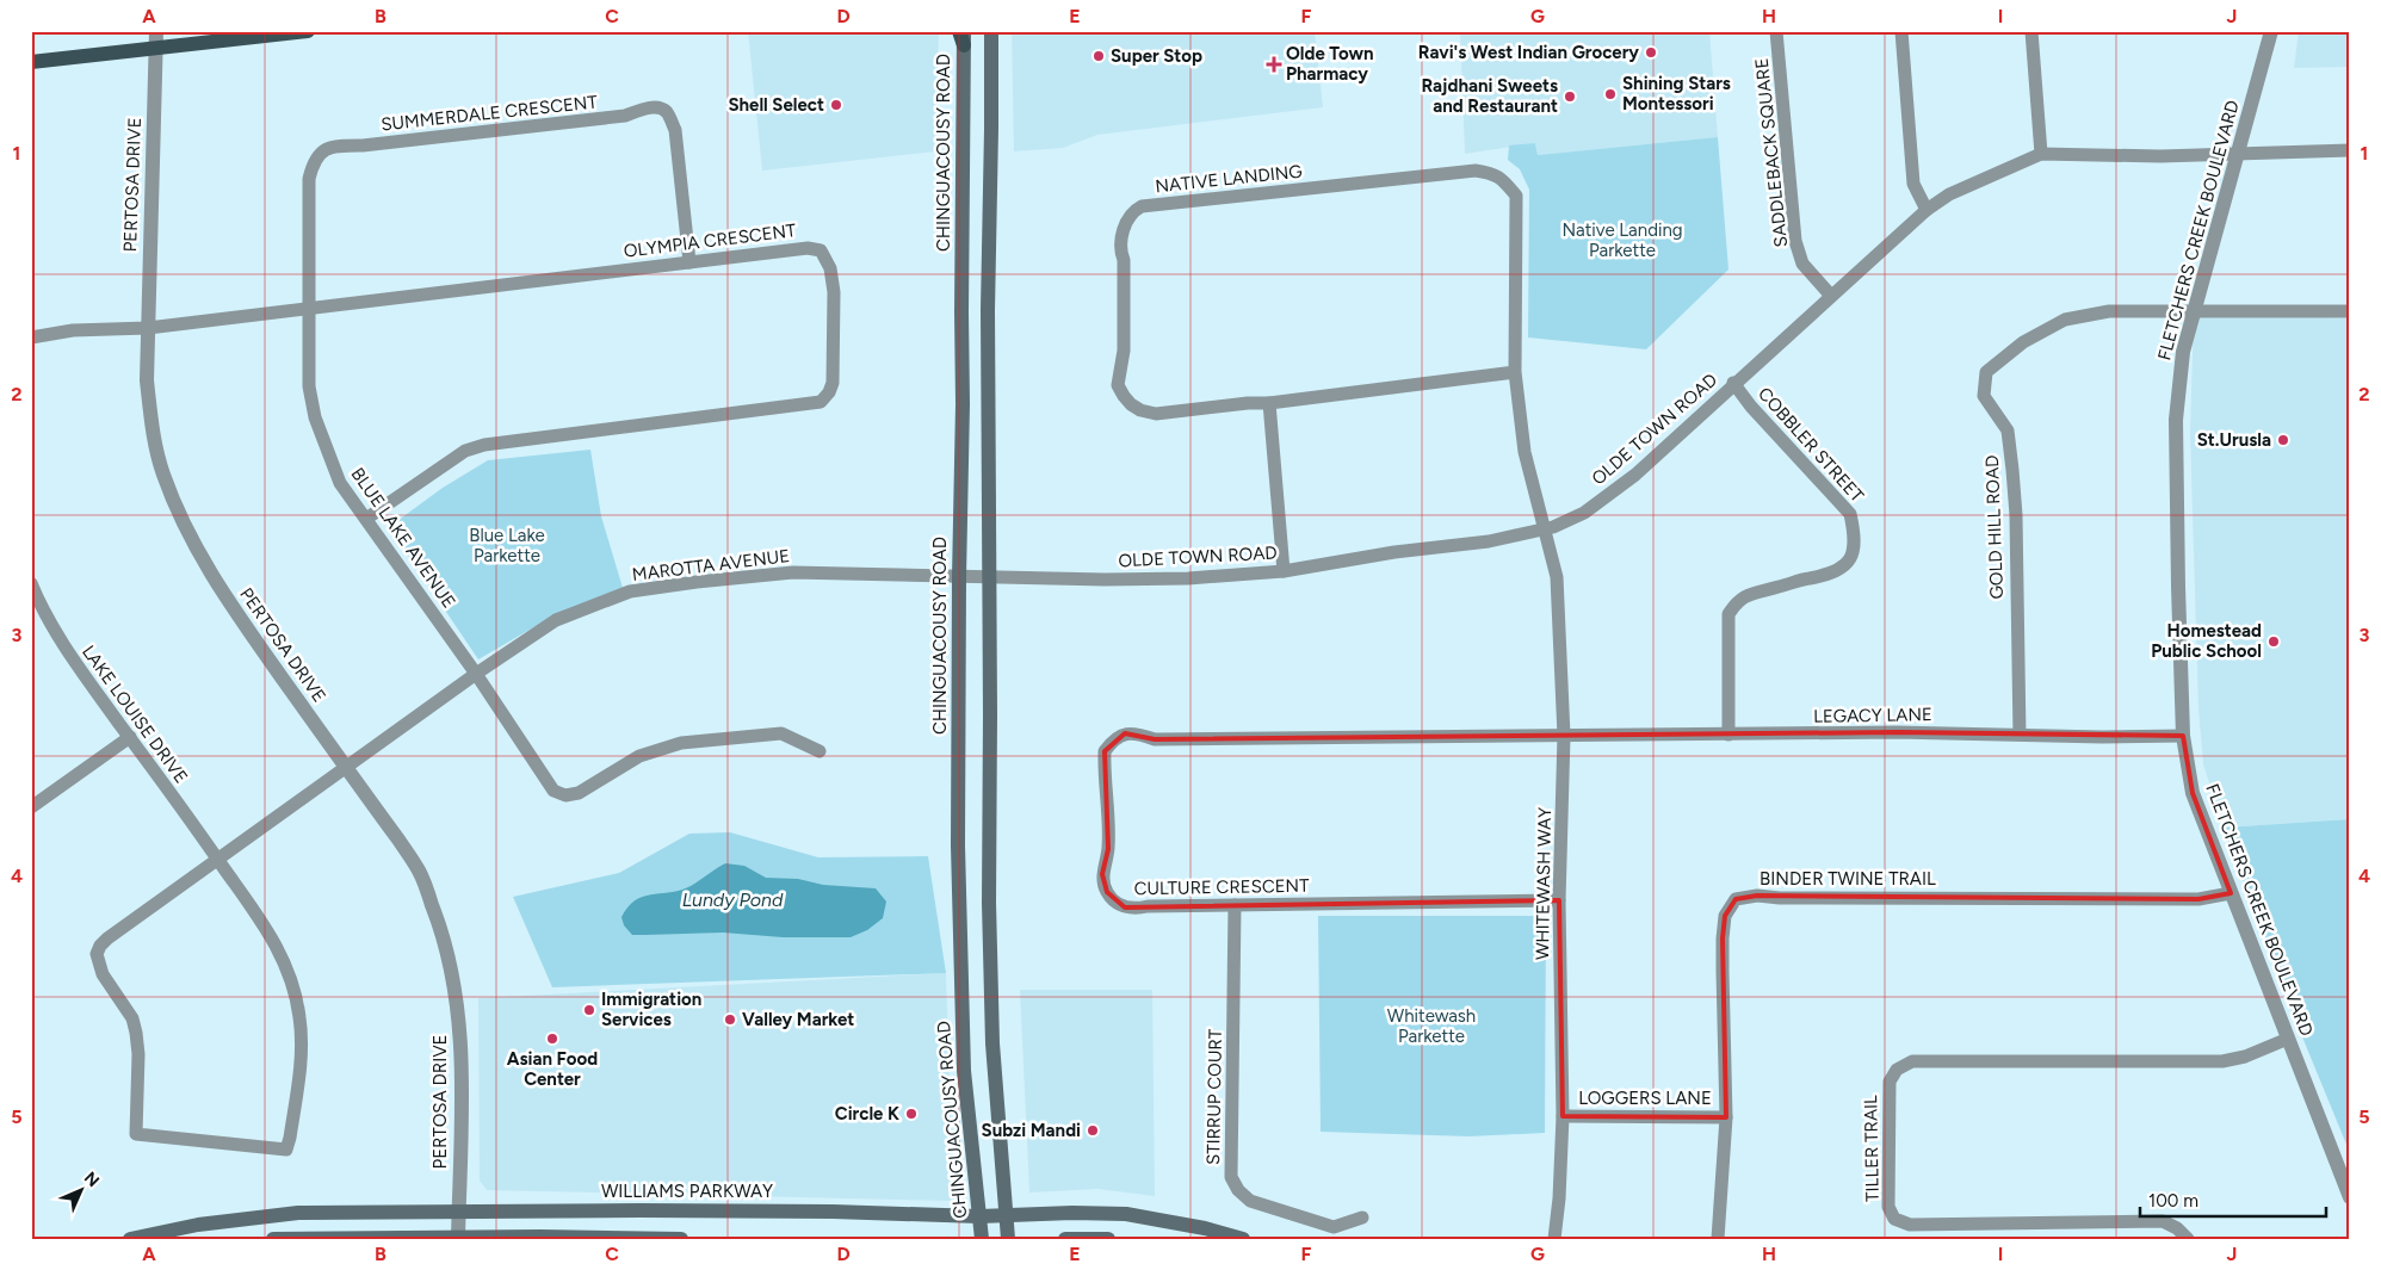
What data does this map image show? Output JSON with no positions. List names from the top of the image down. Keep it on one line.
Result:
{"streets":{"main road":["CHINGUACOUSY ROAD","WILLIAMS PARKWAY"],"street":["SUMMERDALE CRESCENT","SADDLEBACK SQUARE","NATIVE LANDING","PERTOSA DRIVE","FLETCHERS CREEK BOULEVARD","OLYMPIA CRESCENT","OLDE TOWN ROAD","COBBLER STREET","GOLD HILL ROAD","BLUE LAKE AVENUE","MAROTTA AVENUE","LAKE LOUISE DRIVE","LEGACY LANE","BINDER TWINE TRAIL","WHITEWASH WAY","CULTURE CRESCENT","STIRRUP COURT","LOGGERS LANE","TILLER TRAIL"]},"crossings":[["SUMMERDALE CRESCENT","OLYMPIA CRESCENT"],["SUMMERDALE CRESCENT","BLUE LAKE AVENUE"],["CHINGUACOUSY ROAD","MAROTTA AVENUE"],["CHINGUACOUSY ROAD","WILLIAMS PARKWAY"],["SADDLEBACK SQUARE","OLDE TOWN ROAD"],["NATIVE LANDING","OLDE TOWN ROAD"],["NATIVE LANDING","WHITEWASH WAY"],["PERTOSA DRIVE","OLYMPIA CRESCENT"],["PERTOSA DRIVE","MAROTTA AVENUE"],["PERTOSA DRIVE","WILLIAMS PARKWAY"],["FLETCHERS CREEK BOULEVARD","OLDE TOWN ROAD"],["FLETCHERS CREEK BOULEVARD","GOLD HILL ROAD"],["FLETCHERS CREEK BOULEVARD","LEGACY LANE"],["FLETCHERS CREEK BOULEVARD","BINDER TWINE TRAIL"],["FLETCHERS CREEK BOULEVARD","TILLER TRAIL"],["OLYMPIA CRESCENT","BLUE LAKE AVENUE"],["OLDE TOWN ROAD","COBBLER STREET"],["OLDE TOWN ROAD","MAROTTA AVENUE"],["OLDE TOWN ROAD","WHITEWASH WAY"],["COBBLER STREET","LEGACY LANE"],["GOLD HILL ROAD","LEGACY LANE"],["BLUE LAKE AVENUE","MAROTTA AVENUE"],["MAROTTA AVENUE","LAKE LOUISE DRIVE"],["LEGACY LANE","WHITEWASH WAY"],["LEGACY LANE","CULTURE CRESCENT"],["BINDER TWINE TRAIL","LOGGERS LANE"],["WHITEWASH WAY","CULTURE CRESCENT"],["WHITEWASH WAY","LOGGERS LANE"],["CULTURE CRESCENT","STIRRUP COURT"]],"water":["Lundy Pond"],"parks":["Native Landing Parkette","Blue Lake Parkette","Whitewash Parkette"],"places":{"other":["Ravi's West Indian Grocery","Super Stop","Shining Stars Montessori","Rajdhani Sweets and Restaurant","Shell Select","St.Urusla","Homestead Public School","Immigration Services","Valley Market","Asian Food Center","Circle K","Subzi Mandi"],"health":["Olde Town Pharmacy"]},"scale_bar":"100 m","north":"top right","grid":{"columns":["A","B","C","D","E","F","G","H","I","J"],"rows":["1","2","3","4","5"]}}
